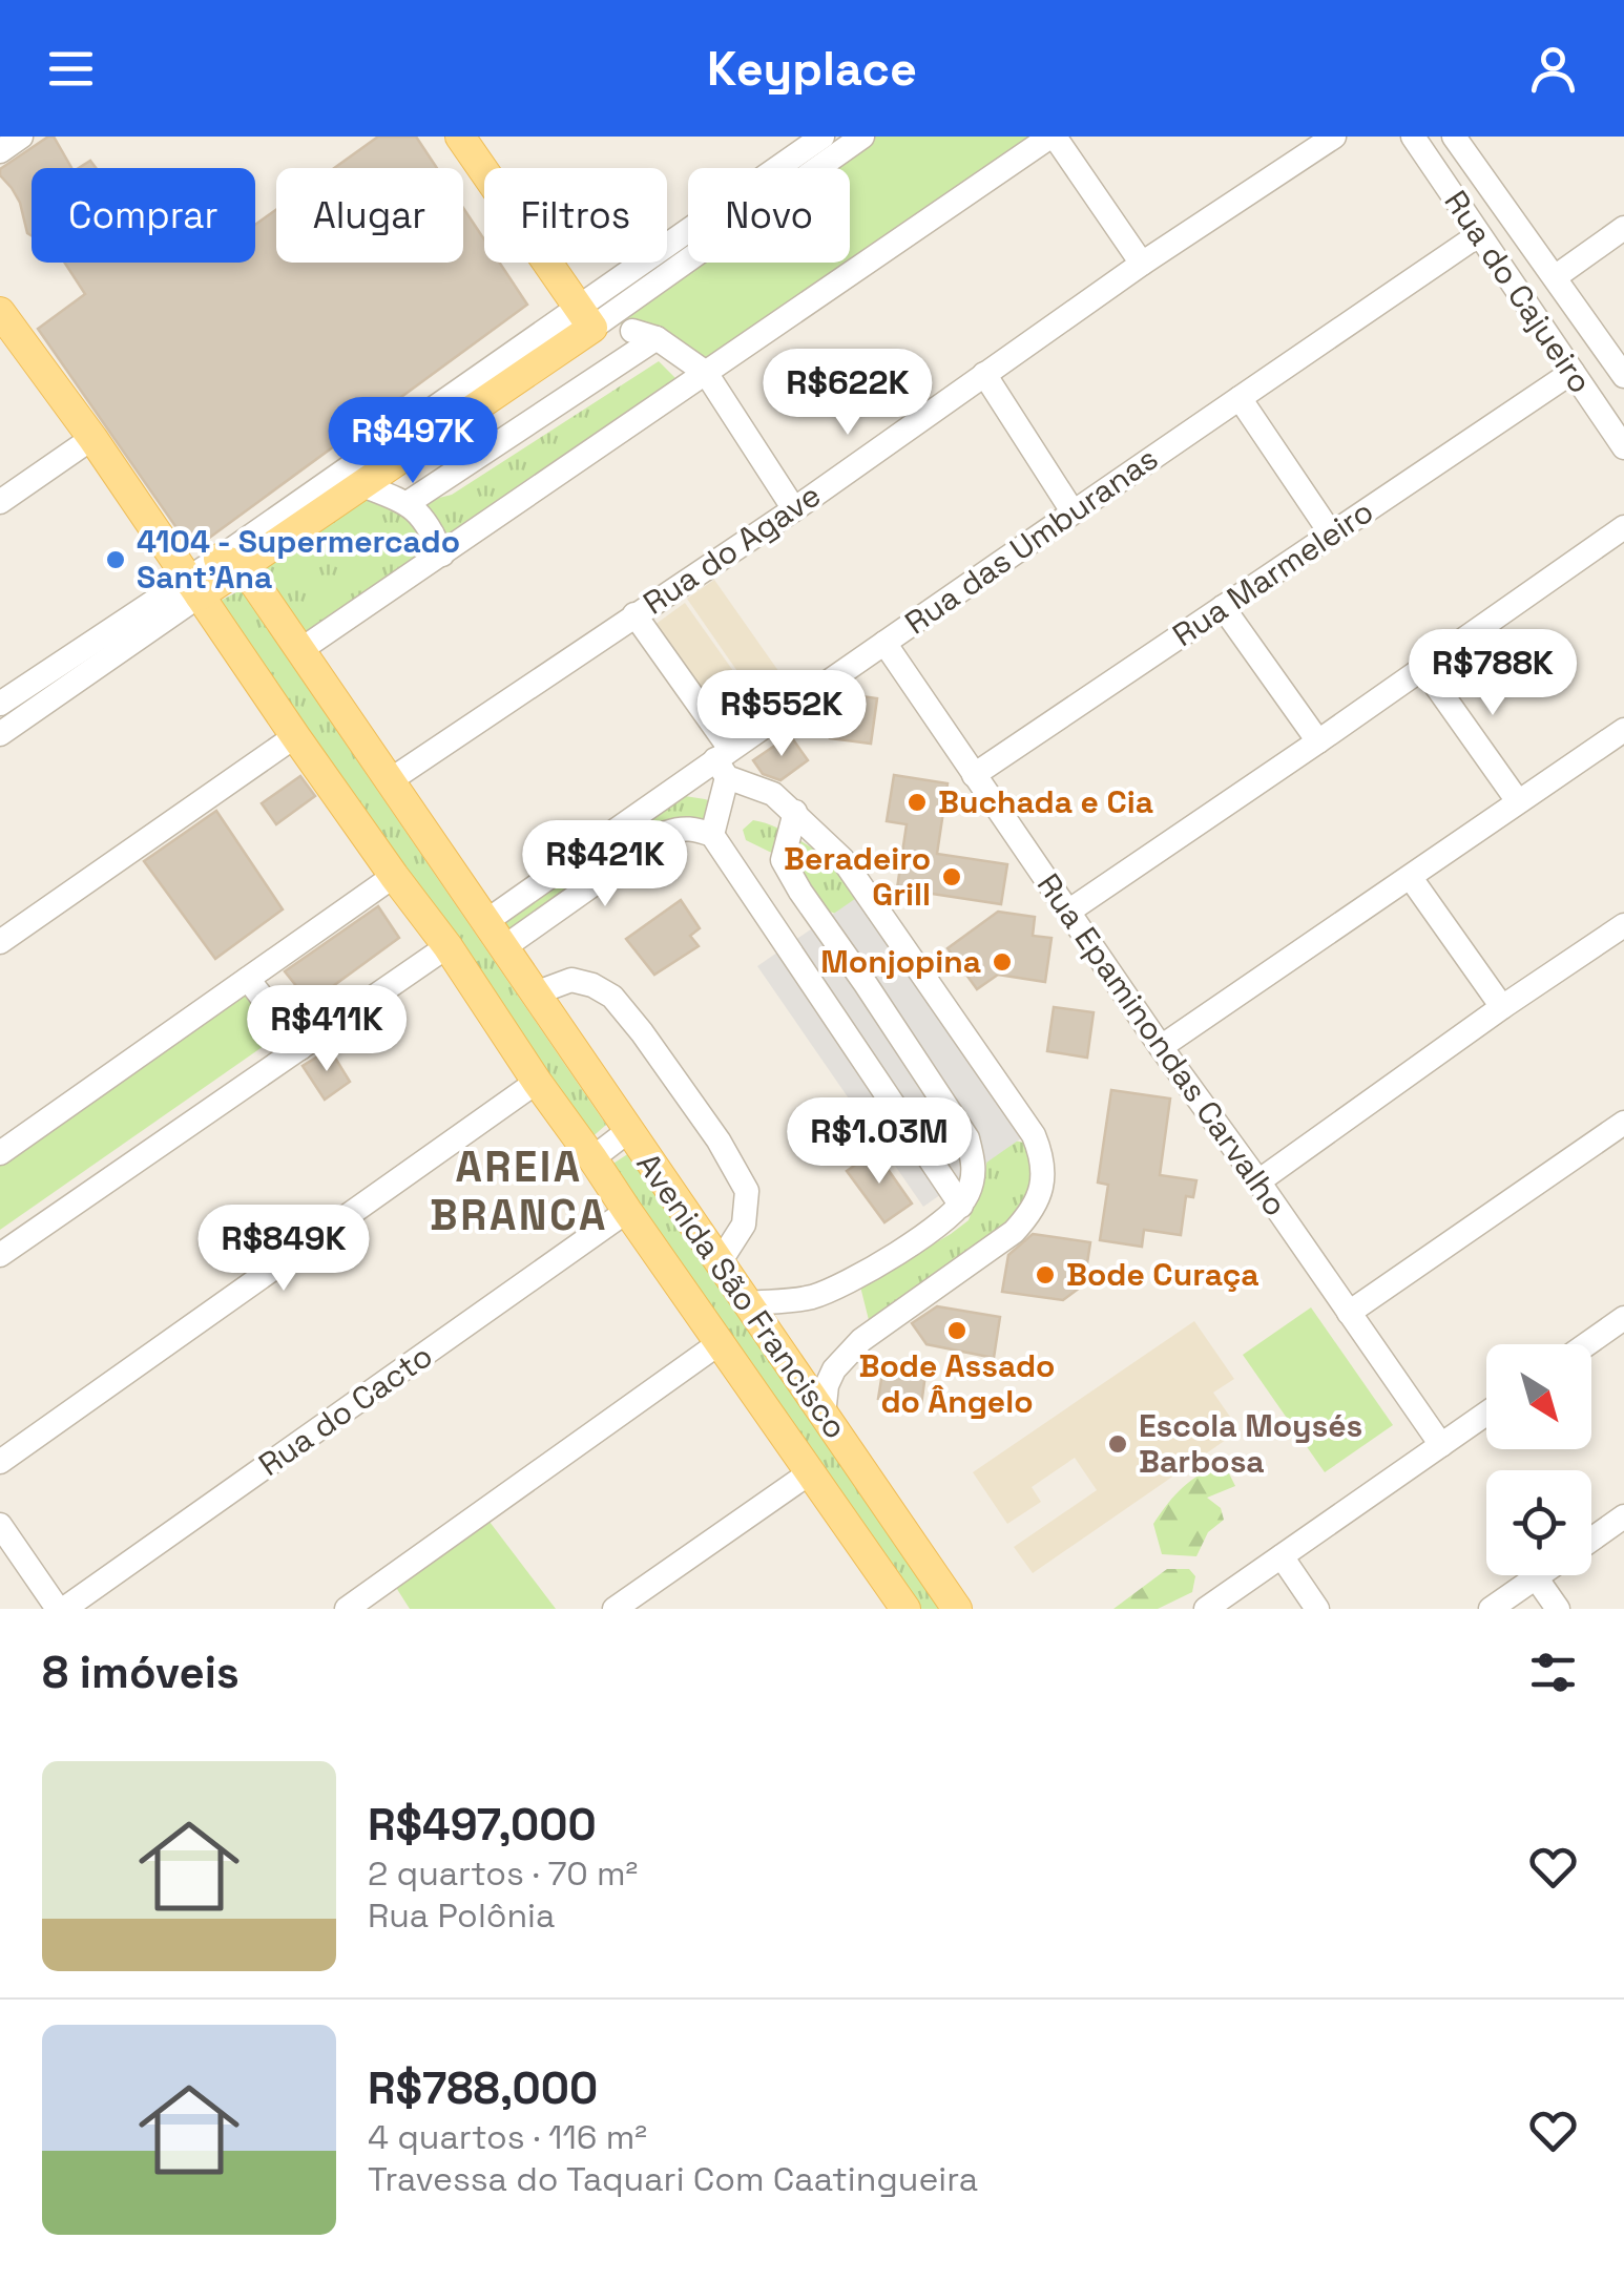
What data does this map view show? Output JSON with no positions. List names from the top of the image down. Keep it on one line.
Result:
{"streets":{"main road":["Avenida São Francisco"],"street":["Rua do Cajueiro","Rua das Umburanas","Rua do Agave","Rua Marmeleiro","Rua Epaminondas Carvalho","Rua do Cacto"]},"crossings":[["Rua do Cajueiro","Rua das Umburanas"],["Rua do Cajueiro","Rua Marmeleiro"],["Rua das Umburanas","Rua Epaminondas Carvalho"],["Rua das Umburanas","Avenida São Francisco"],["Rua do Agave","Avenida São Francisco"],["Rua Marmeleiro","Rua Epaminondas Carvalho"],["Avenida São Francisco","Rua do Cacto"]],"districts":["AREIA BRANCA"],"places":["4104 - Supermercado Sant'Ana","Buchada e Cia","Beradeiro Grill","Monjopina","Bode Curaça","Bode Assado do Ângelo","Escola Moysés Barbosa"],"north":"bottom right","page":{"header":"Keyplace","chip":["Comprar","Alugar","Filtros","Novo"],"price":["R$622K","R$497K","R$788K","R$552K","R$421K","R$411K","R$1.03M","R$849K"],"heading":"8 imóveis","list":[{"name":"R$497,000","note":"2 quartos · 70 m² · Rua Polônia"},{"name":"R$788,000","note":"4 quartos · 116 m² · Travessa do Taquari Com Caatingueira"}]}}
